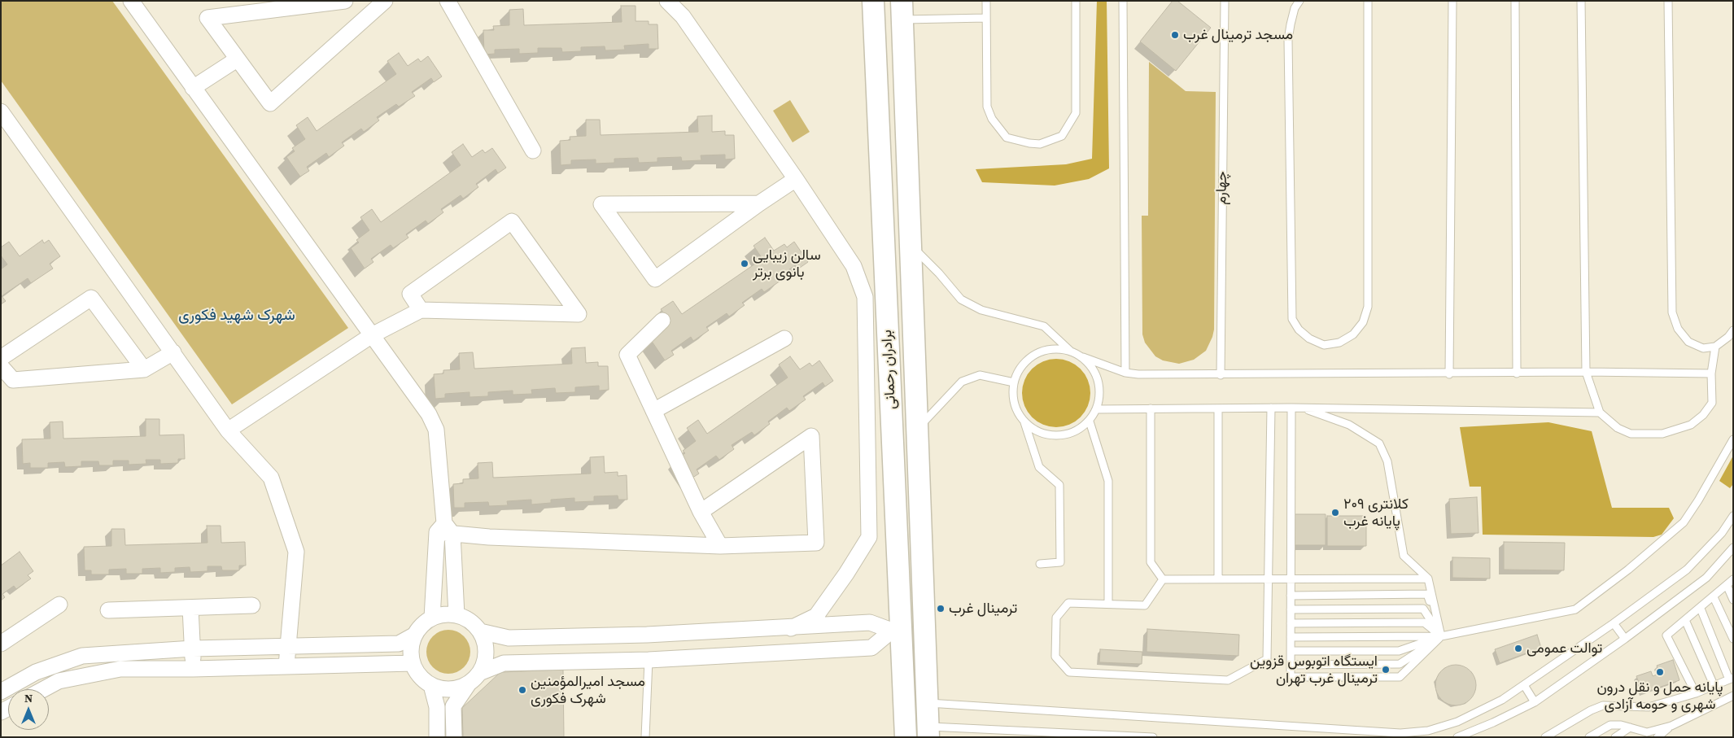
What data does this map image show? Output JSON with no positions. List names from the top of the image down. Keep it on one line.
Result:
{"streets":{"main road":["برادران رحمانی"],"lane":["چهارم"]},"districts":["شهرک شهید فکوری"],"places":["مسجد ترمینال غرب","سالن زیبایی بانوی برتر","کلانتری ۲۰۹ پایانه غرب","ترمینال غرب","توالت عمومی","ایستگاه اتوبوس قزوین ترمینال غرب تهران","پایانه حمل و نقل درون شهری و حومه آزادی","مسجد امیرالمؤمنین شهرک فکوری"],"north":"top"}
